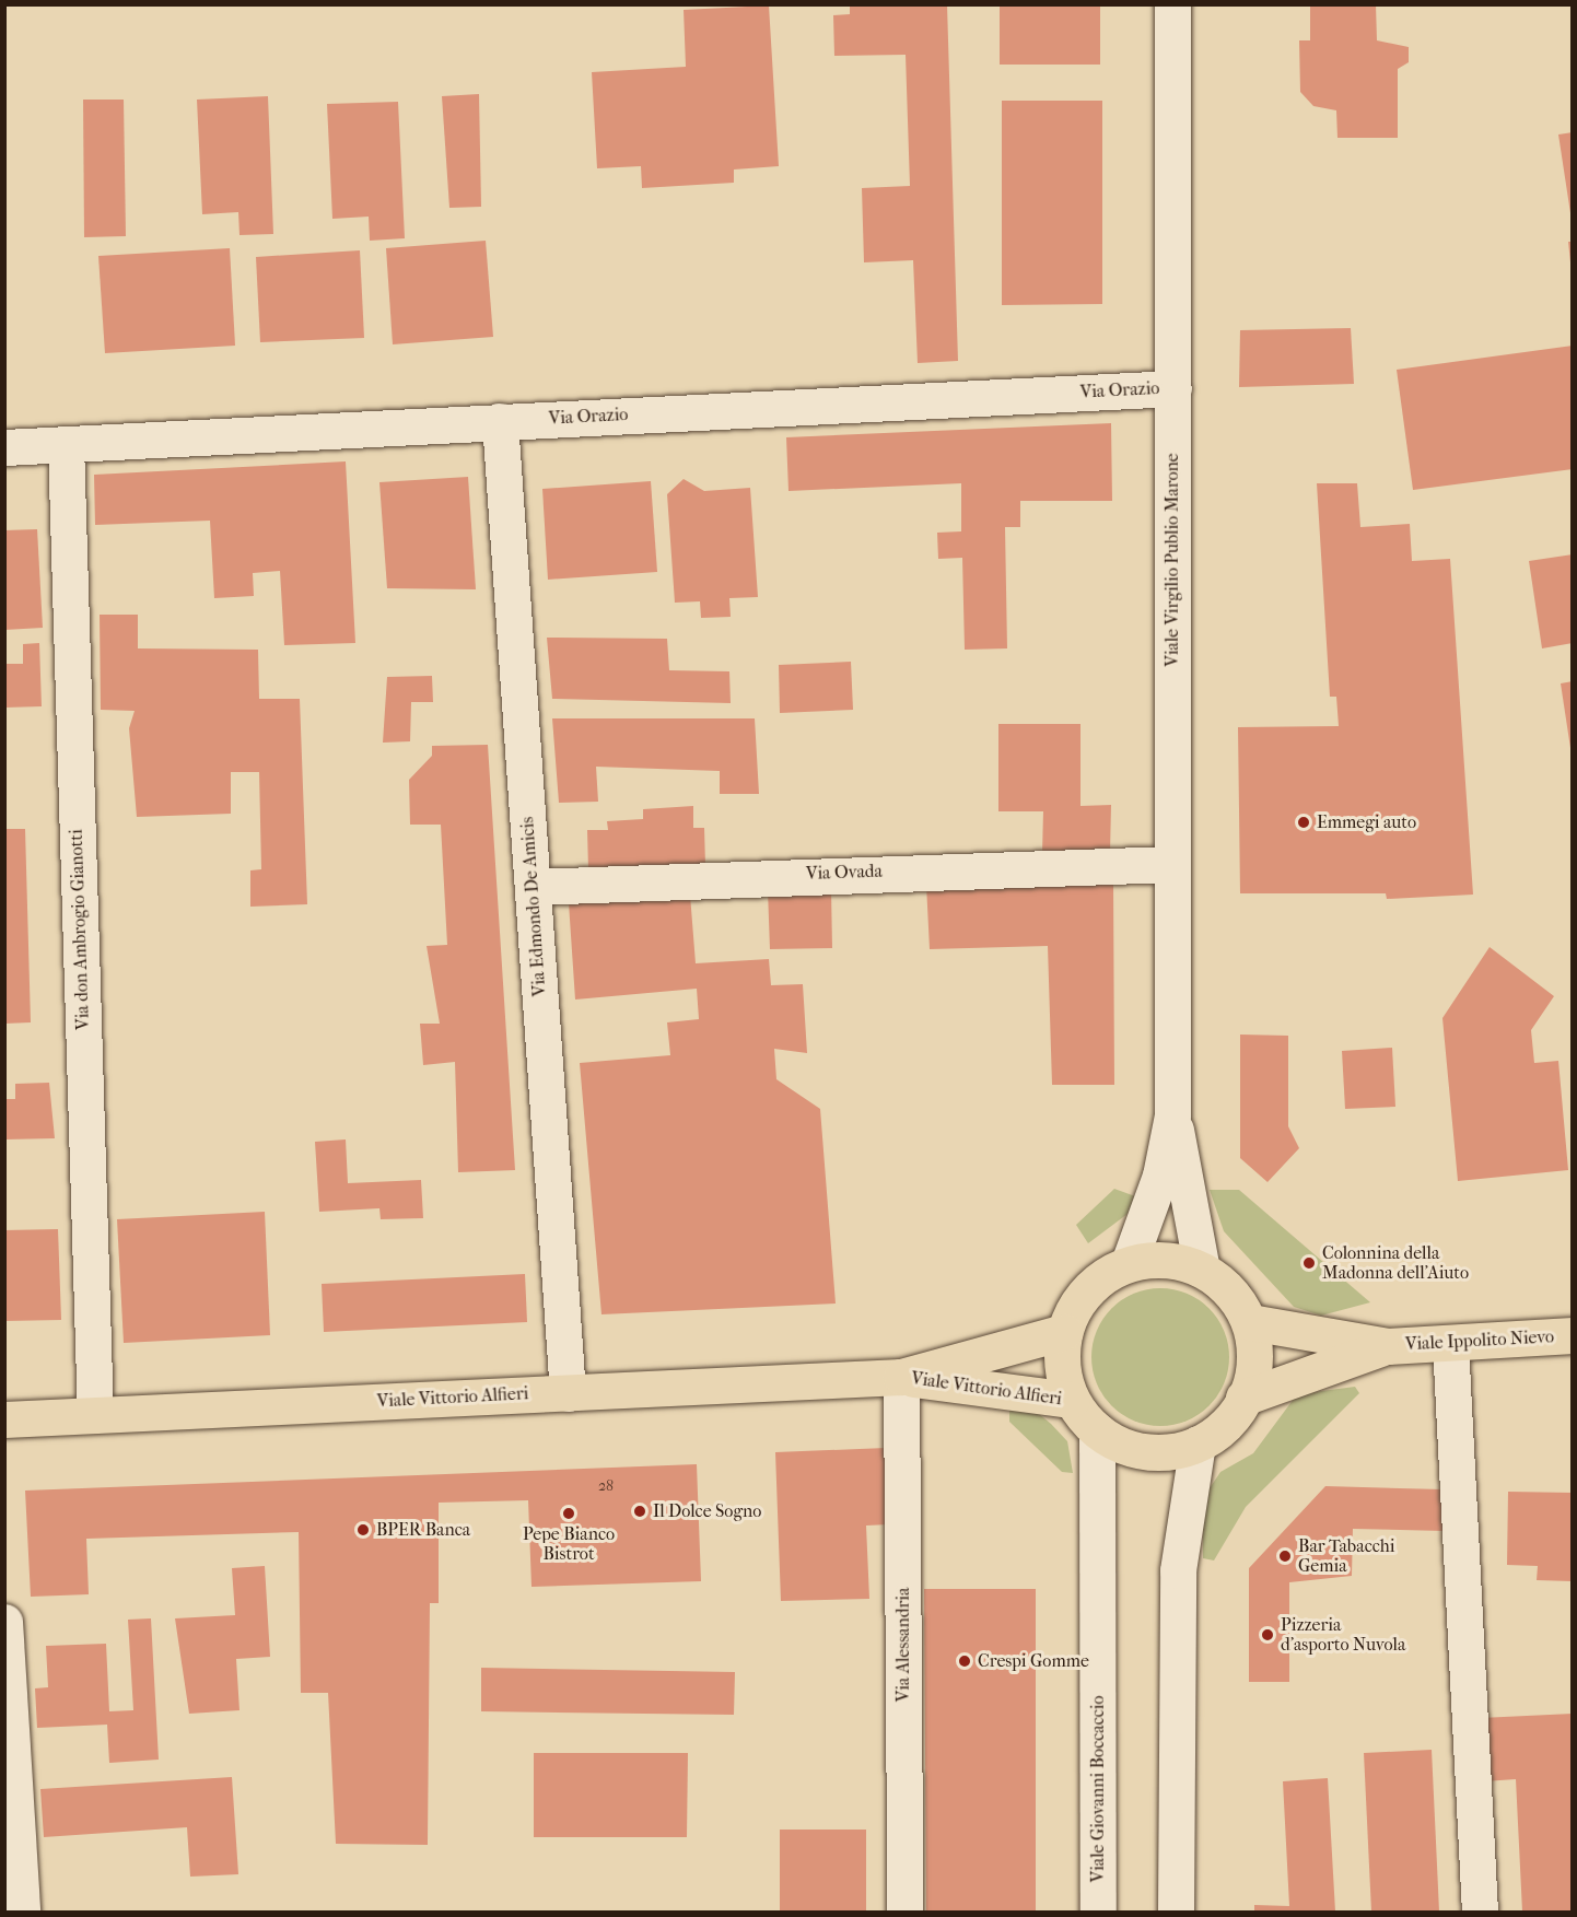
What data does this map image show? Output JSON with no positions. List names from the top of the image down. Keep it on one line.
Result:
{"streets":{"main road":["Viale Ippolito Nievo","Viale Vittorio Alfieri"],"street":["Via Orazio","Viale Virgilio Publio Marone","Via Ovada","Via Edmondo De Amicis","Via don Ambrogio Gianotti","Via Alessandria","Viale Giovanni Boccaccio"]},"crossings":[["Via Orazio","Viale Virgilio Publio Marone"],["Via Orazio","Via Edmondo De Amicis"],["Via Orazio","Via don Ambrogio Gianotti"],["Viale Virgilio Publio Marone","Via Ovada"],["Viale Virgilio Publio Marone","Viale Ippolito Nievo"],["Viale Virgilio Publio Marone","Viale Vittorio Alfieri"],["Viale Virgilio Publio Marone","Viale Giovanni Boccaccio"],["Via Ovada","Via Edmondo De Amicis"],["Via Edmondo De Amicis","Viale Vittorio Alfieri"],["Via don Ambrogio Gianotti","Viale Vittorio Alfieri"],["Viale Ippolito Nievo","Viale Vittorio Alfieri"],["Viale Ippolito Nievo","Viale Giovanni Boccaccio"],["Viale Vittorio Alfieri","Via Alessandria"],["Viale Vittorio Alfieri","Viale Giovanni Boccaccio"]],"places":["Emmegi auto","Colonnina della Madonna dell'Aiuto","Il Dolce Sogno","Pepe Bianco Bistrot","BPER Banca","Bar Tabacchi Gemia","Pizzeria d'asporto Nuvola","Crespi Gomme"],"house_numbers":["28"]}
